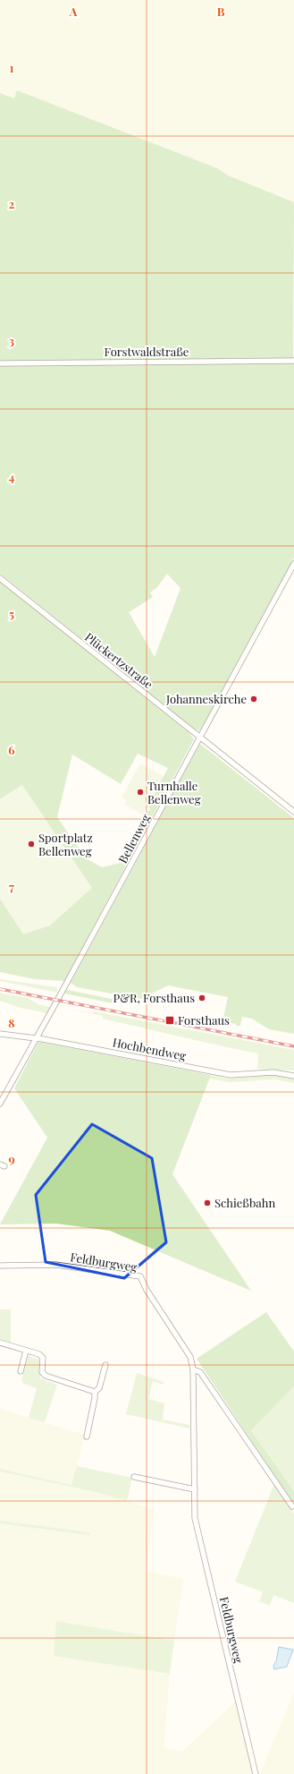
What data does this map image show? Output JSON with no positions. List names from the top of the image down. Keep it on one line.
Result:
{"streets":{"street":["Forstwaldstraße","Plückertzstraße","Bellenweg","Hochbendweg","Feldburgweg"]},"crossings":[["Plückertzstraße","Bellenweg"],["Bellenweg","Hochbendweg"]],"places":{"other":["Johanneskirche","Turnhalle Bellenweg","Sportplatz Bellenweg","P&R, Forsthaus","Schießbahn"],"transit":["Forsthaus"]},"grid":{"columns":["A","B"],"rows":["1","2","3","4","5","6","7","8","9"]}}
